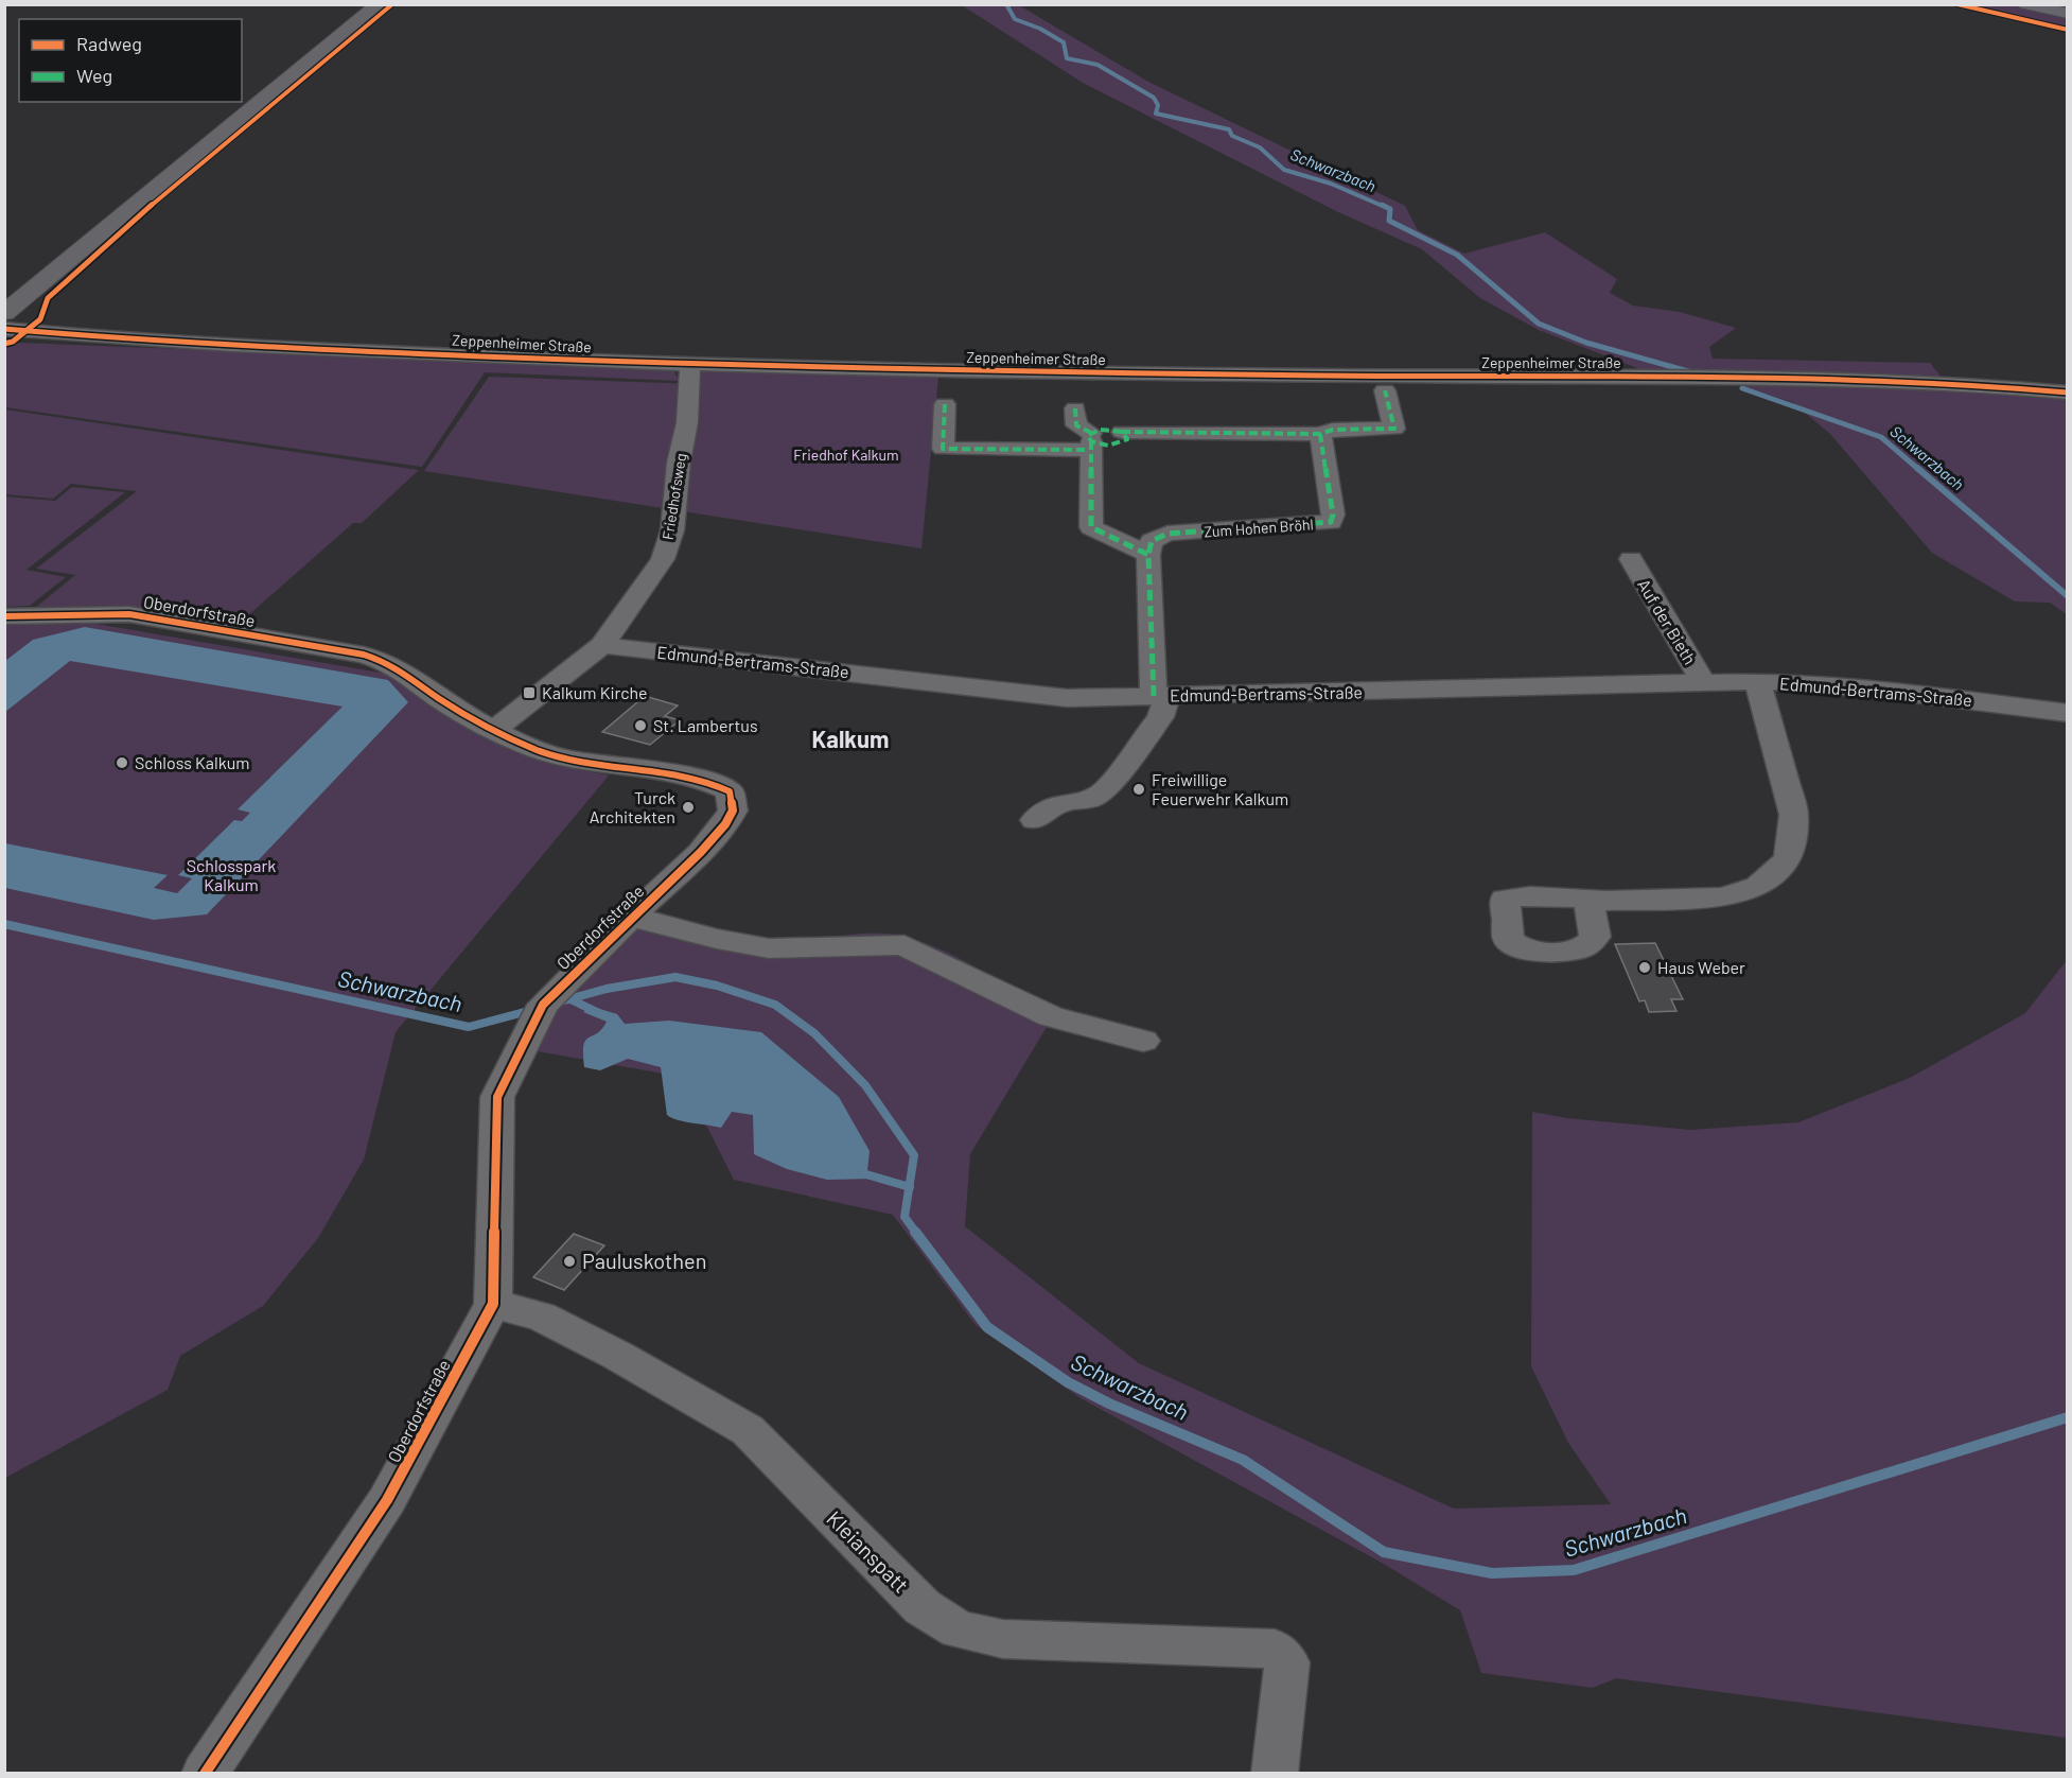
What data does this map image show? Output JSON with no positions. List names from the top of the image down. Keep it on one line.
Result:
{"streets":{"street":["Zeppenheimer Straße","Friedhofsweg","Zum Hohen Bröhl","Oberdorfstraße","Auf der Bieth","Edmund-Bertrams-Straße","Kleianspatt"]},"crossings":[["Zeppenheimer Straße","Friedhofsweg"],["Friedhofsweg","Edmund-Bertrams-Straße"],["Oberdorfstraße","Kleianspatt"],["Auf der Bieth","Edmund-Bertrams-Straße"]],"districts":["Kalkum"],"water":["Schwarzbach"],"parks":["Friedhof Kalkum","Schlosspark Kalkum"],"places":{"transit":["Kalkum Kirche"],"other":["St. Lambertus","Schloss Kalkum","Freiwillige Feuerwehr Kalkum","Turck Architekten","Haus Weber","Pauluskothen"]},"legend":["Radweg","Weg"]}
